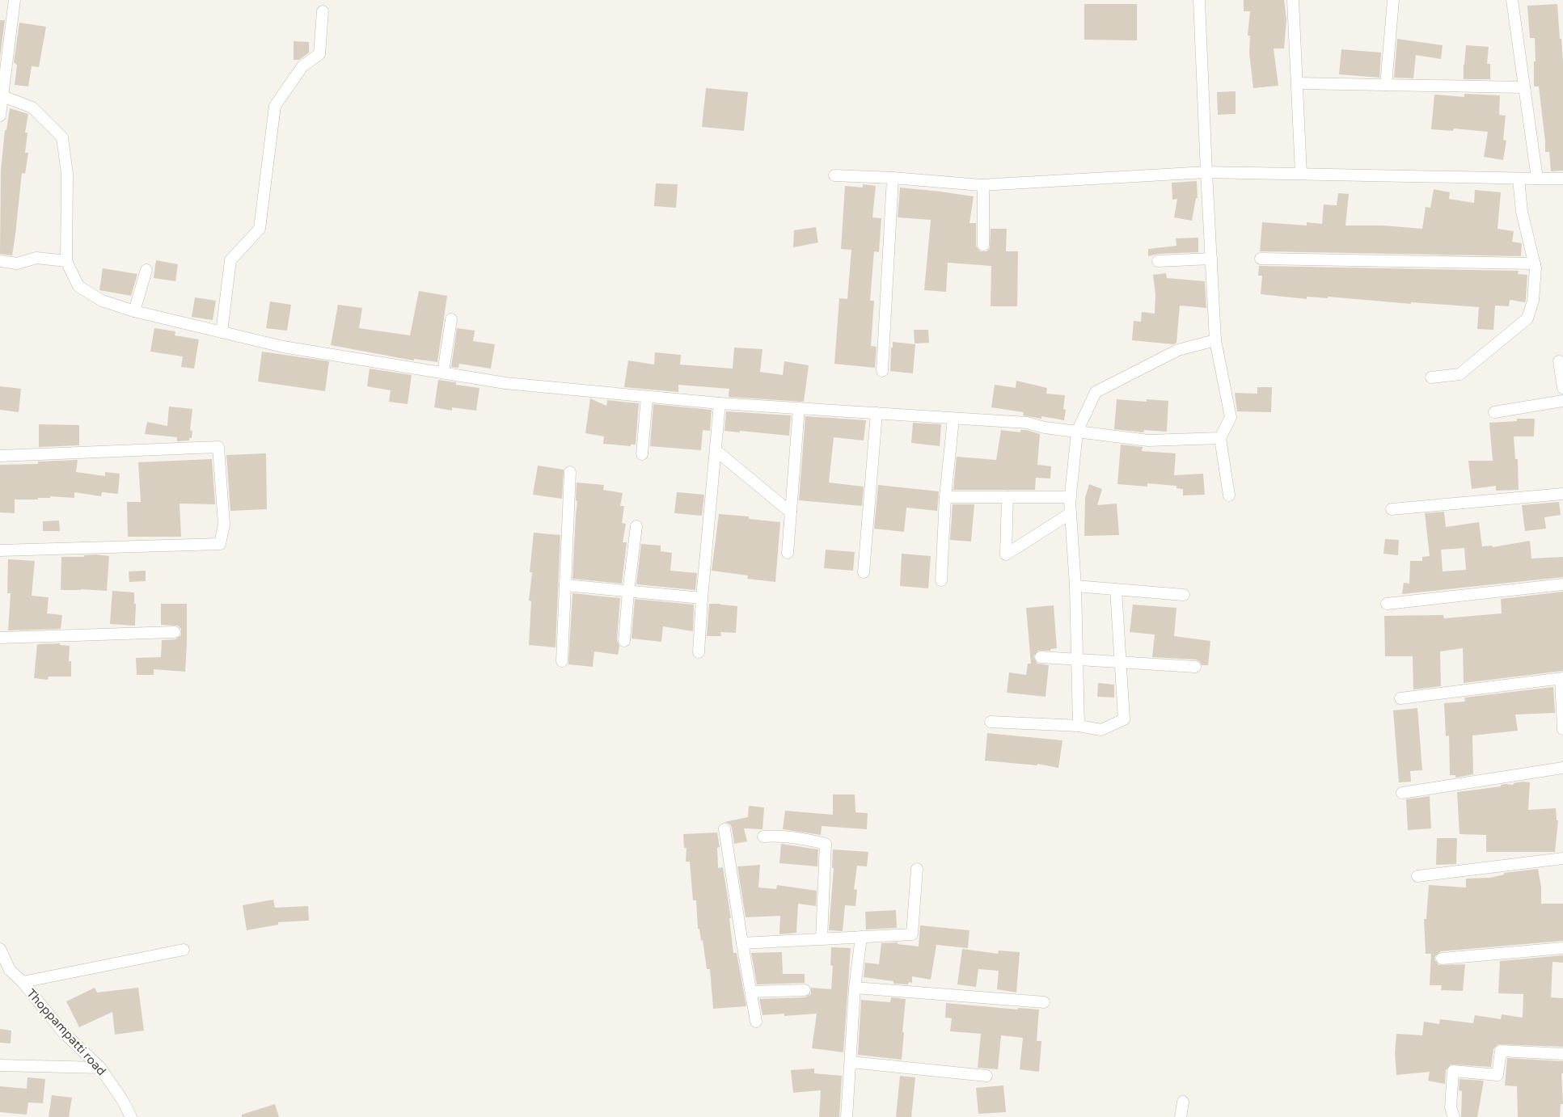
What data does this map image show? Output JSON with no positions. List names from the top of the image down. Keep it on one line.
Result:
{"streets":{"street":["Thoppampatti road"]}}
